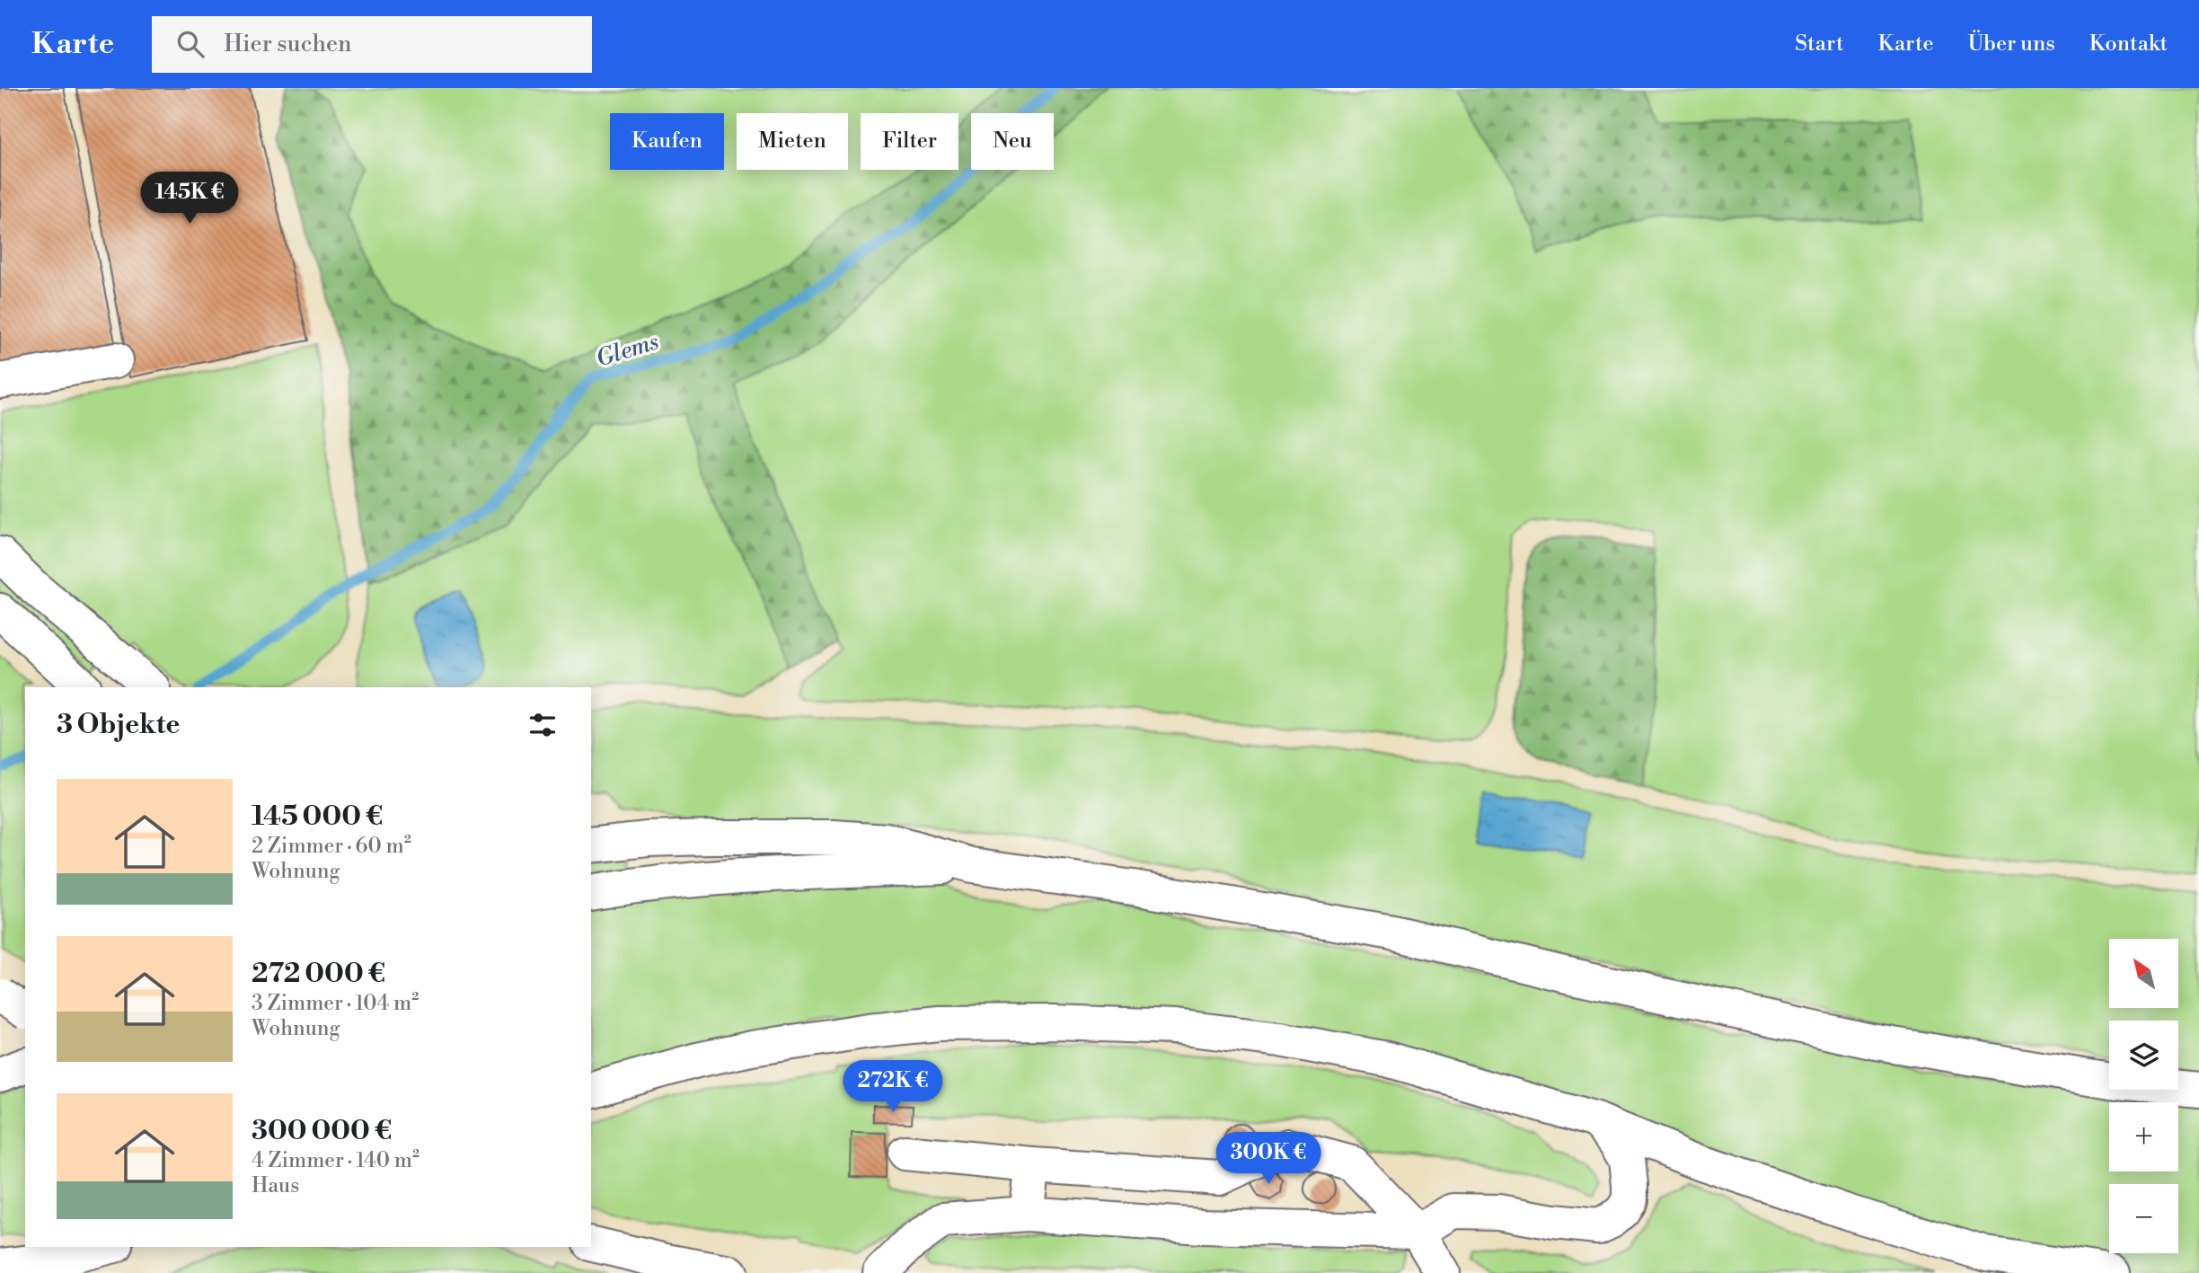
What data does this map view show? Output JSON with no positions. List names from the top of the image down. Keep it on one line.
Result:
{"water":["Glems"],"north":"top left","page":{"header":"Karte","search":"Hier suchen","nav":["Start","Karte","Über uns","Kontakt"],"chip":["Kaufen","Mieten","Filter","Neu"],"price":["145K €","272K €","300K €"],"heading":"3 Objekte","list":[{"name":"145 000 €","note":"2 Zimmer · 60 m² · Wohnung"},{"name":"272 000 €","note":"3 Zimmer · 104 m² · Wohnung"},{"name":"300 000 €","note":"4 Zimmer · 140 m² · Haus"}],"map_buttons":["+","−"]}}
